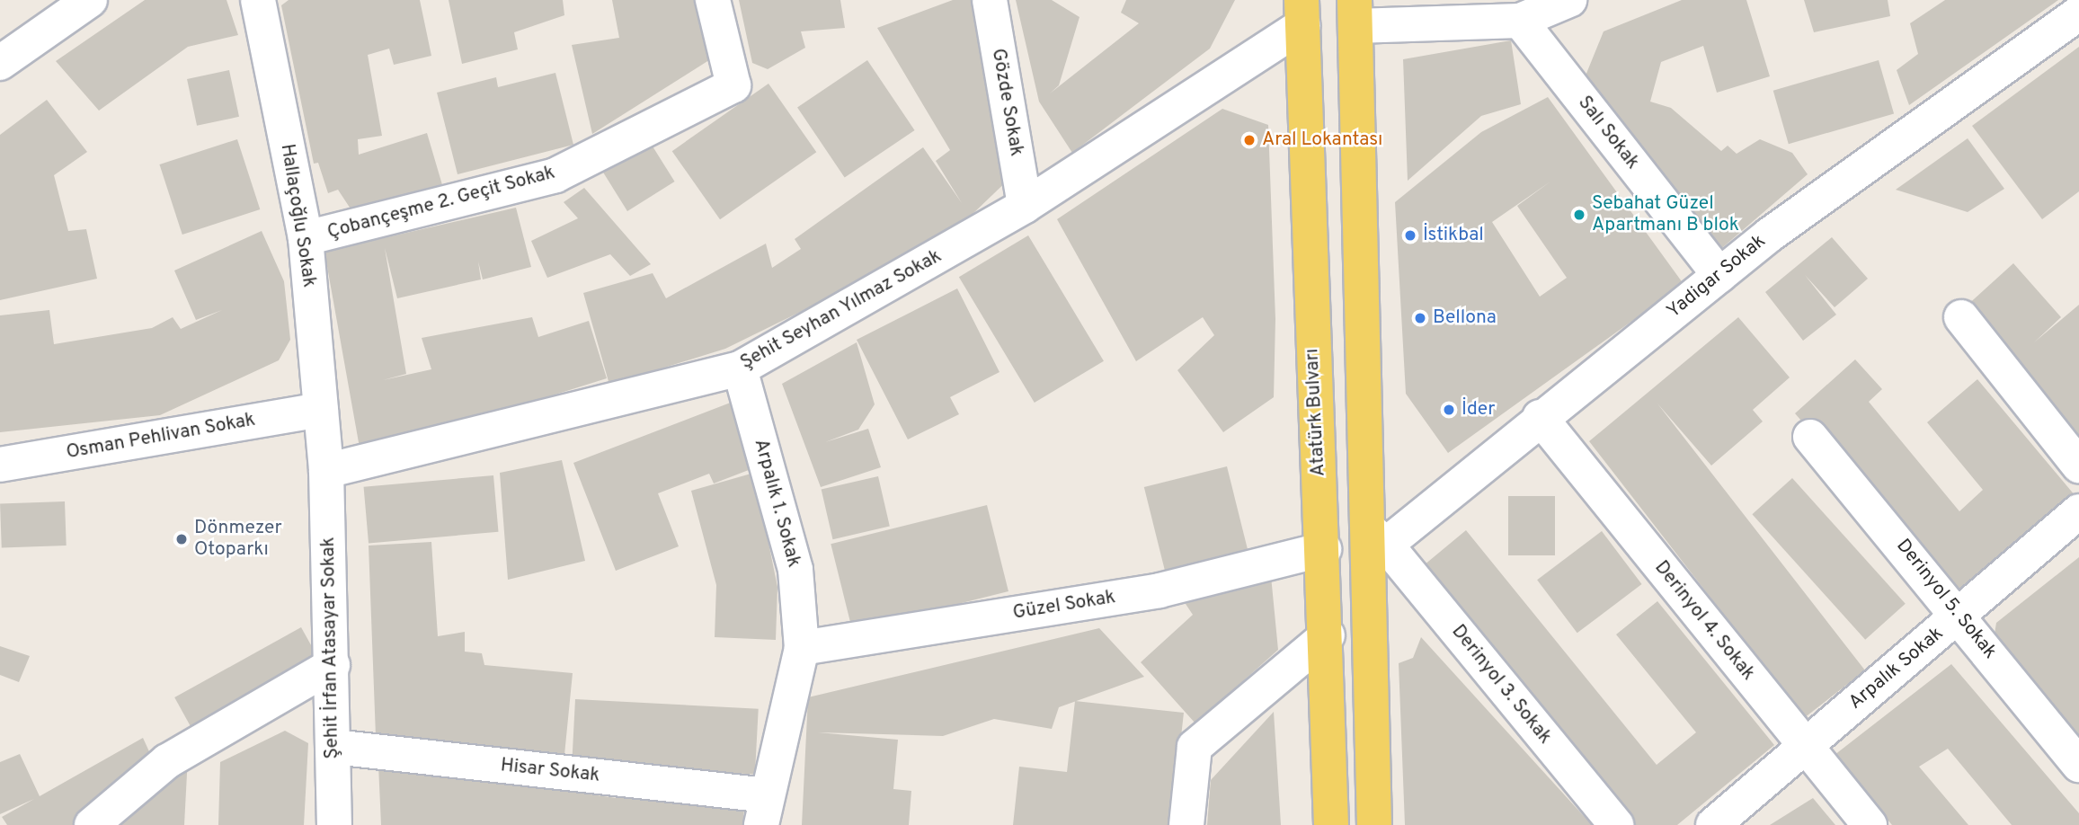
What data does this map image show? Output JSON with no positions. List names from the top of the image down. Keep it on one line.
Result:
{"streets":{"main road":["Atatürk Bulvarı"],"street":["Gözde Sokak","Salı Sokak","Çobançeşme 2. Geçit Sokak","Hallaçoğlu Sokak","Yadigar Sokak","Şehit Seyhan Yılmaz Sokak","Osman Pehlivan Sokak","Arpalık 1. Sokak","Derinyol 5. Sokak","Güzel Sokak","Derinyol 4. Sokak","Şehit İrfan Atasayar Sokak","Arpalık Sokak","Derinyol 3. Sokak","Hisar Sokak"]},"crossings":[["Gözde Sokak","Şehit Seyhan Yılmaz Sokak"],["Salı Sokak","Yadigar Sokak"],["Çobançeşme 2. Geçit Sokak","Hallaçoğlu Sokak"],["Hallaçoğlu Sokak","Şehit Seyhan Yılmaz Sokak"],["Hallaçoğlu Sokak","Osman Pehlivan Sokak"],["Hallaçoğlu Sokak","Şehit İrfan Atasayar Sokak"],["Yadigar Sokak","Derinyol 4. Sokak"],["Yadigar Sokak","Derinyol 3. Sokak"],["Şehit Seyhan Yılmaz Sokak","Atatürk Bulvarı"],["Şehit Seyhan Yılmaz Sokak","Arpalık 1. Sokak"],["Şehit Seyhan Yılmaz Sokak","Şehit İrfan Atasayar Sokak"],["Atatürk Bulvarı","Güzel Sokak"],["Arpalık 1. Sokak","Güzel Sokak"],["Arpalık 1. Sokak","Hisar Sokak"],["Derinyol 5. Sokak","Arpalık Sokak"],["Derinyol 4. Sokak","Arpalık Sokak"],["Şehit İrfan Atasayar Sokak","Hisar Sokak"]],"places":["Aral Lokantası","Sebahat Güzel Apartmanı B blok","İstikbal","Bellona","İder","Dönmezer Otoparkı"]}
